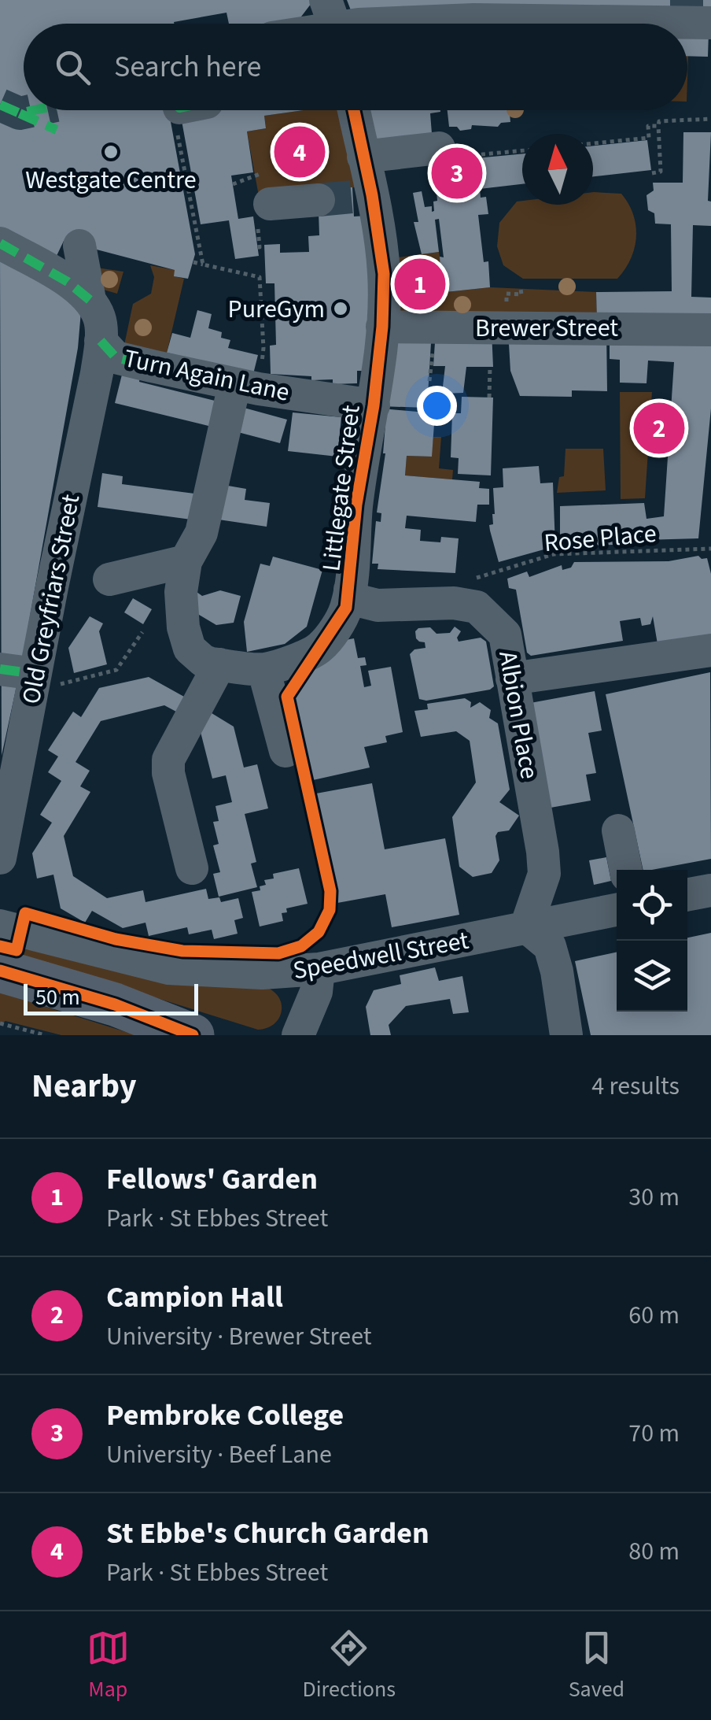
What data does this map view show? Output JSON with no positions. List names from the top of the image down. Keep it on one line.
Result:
{"streets":{"street":["Brewer Street","Turn Again Lane","Littlegate Street","Old Greyfriars Street","Albion Place","Speedwell Street"],"path":["Rose Place"]},"crossings":[["Brewer Street","Littlegate Street"],["Turn Again Lane","Littlegate Street"],["Turn Again Lane","Old Greyfriars Street"],["Rose Place","Albion Place"],["Albion Place","Speedwell Street"]],"places":["Westgate Centre","PureGym"],"scale_bar":"50 m","north":"top","page":{"search":"Search here","pins":["4","3","1","2"],"scale":"50 m","heading":["Nearby","4 results"],"list":[{"mark":"1","name":"Fellows' Garden","note":"Park · St Ebbes Street","value":"30 m"},{"mark":"2","name":"Campion Hall","note":"University · Brewer Street","value":"60 m"},{"mark":"3","name":"Pembroke College","note":"University · Beef Lane","value":"70 m"},{"mark":"4","name":"St Ebbe's Church Garden","note":"Park · St Ebbes Street","value":"80 m"}],"nav":["Map","Directions","Saved"]}}
